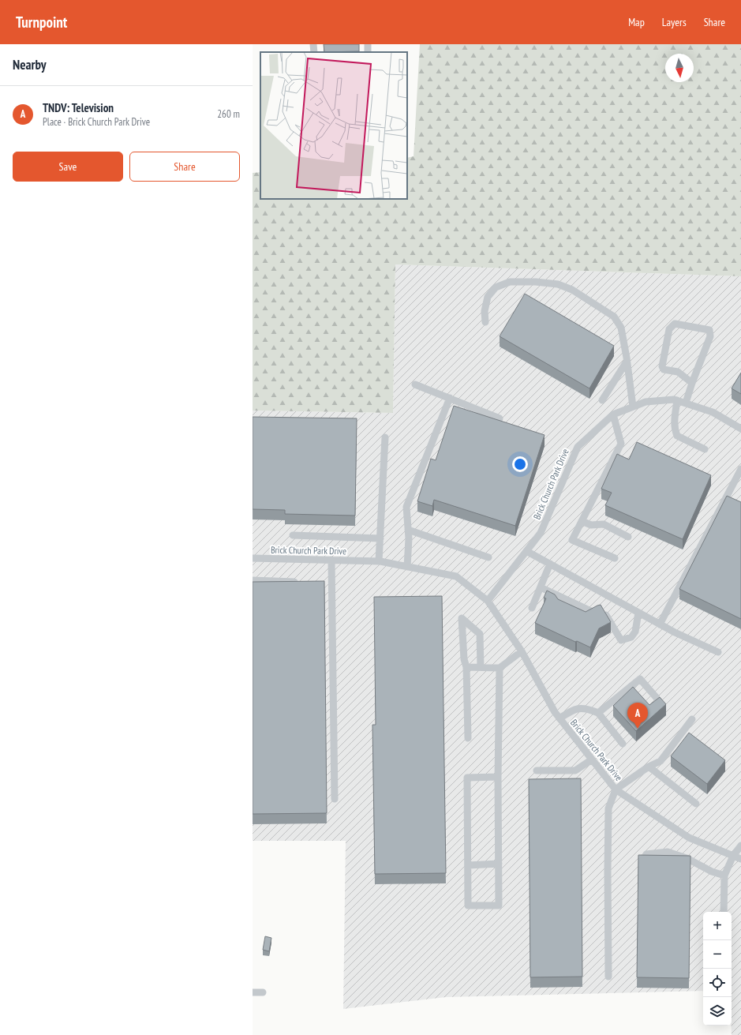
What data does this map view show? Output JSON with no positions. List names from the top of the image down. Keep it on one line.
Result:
{"streets":{"street":["Brick Church Park Drive"]},"north":"bottom","page":{"header":"Turnpoint","nav":["Map","Layers","Share"],"heading":"Nearby","list":[{"mark":"A","name":"TNDV: Television","note":"Place · Brick Church Park Drive","value":"260 m"}],"buttons":["Save","Share"],"pins":"A","map_buttons":["+","−"]}}
